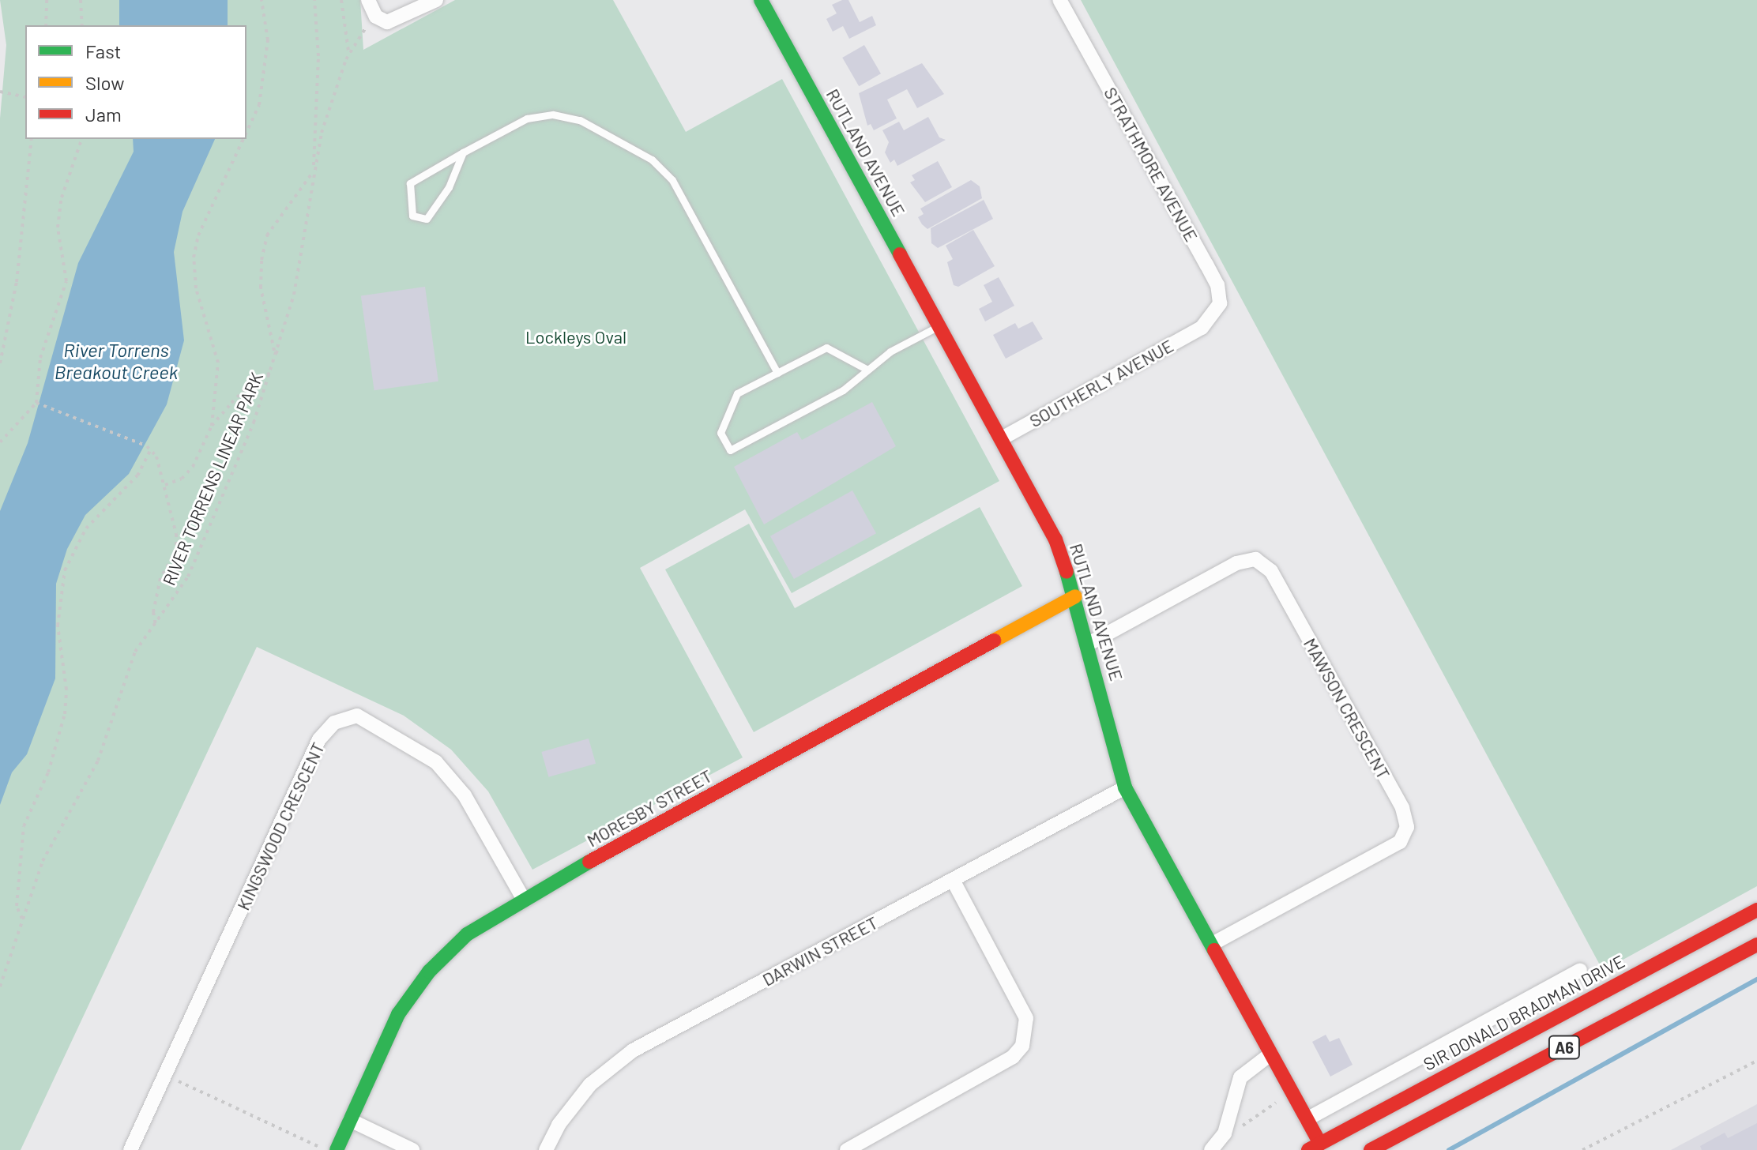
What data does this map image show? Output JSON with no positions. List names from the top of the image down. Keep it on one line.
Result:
{"streets":{"street":["RUTLAND AVENUE","STRATHMORE AVENUE","SOUTHERLY AVENUE","MAWSON CRESCENT","MORESBY STREET","KINGSWOOD CRESCENT","DARWIN STREET","SIR DONALD BRADMAN DRIVE","A6"],"path":["RIVER TORRENS LINEAR PARK"]},"crossings":[["RUTLAND AVENUE","SOUTHERLY AVENUE"],["RUTLAND AVENUE","MAWSON CRESCENT"],["RUTLAND AVENUE","MORESBY STREET"],["RUTLAND AVENUE","DARWIN STREET"],["RUTLAND AVENUE","SIR DONALD BRADMAN DRIVE"],["STRATHMORE AVENUE","SOUTHERLY AVENUE"],["MORESBY STREET","KINGSWOOD CRESCENT"]],"water":["River Torrens Breakout Creek"],"parks":["Lockleys Oval"],"legend":["Fast","Slow","Jam"]}
